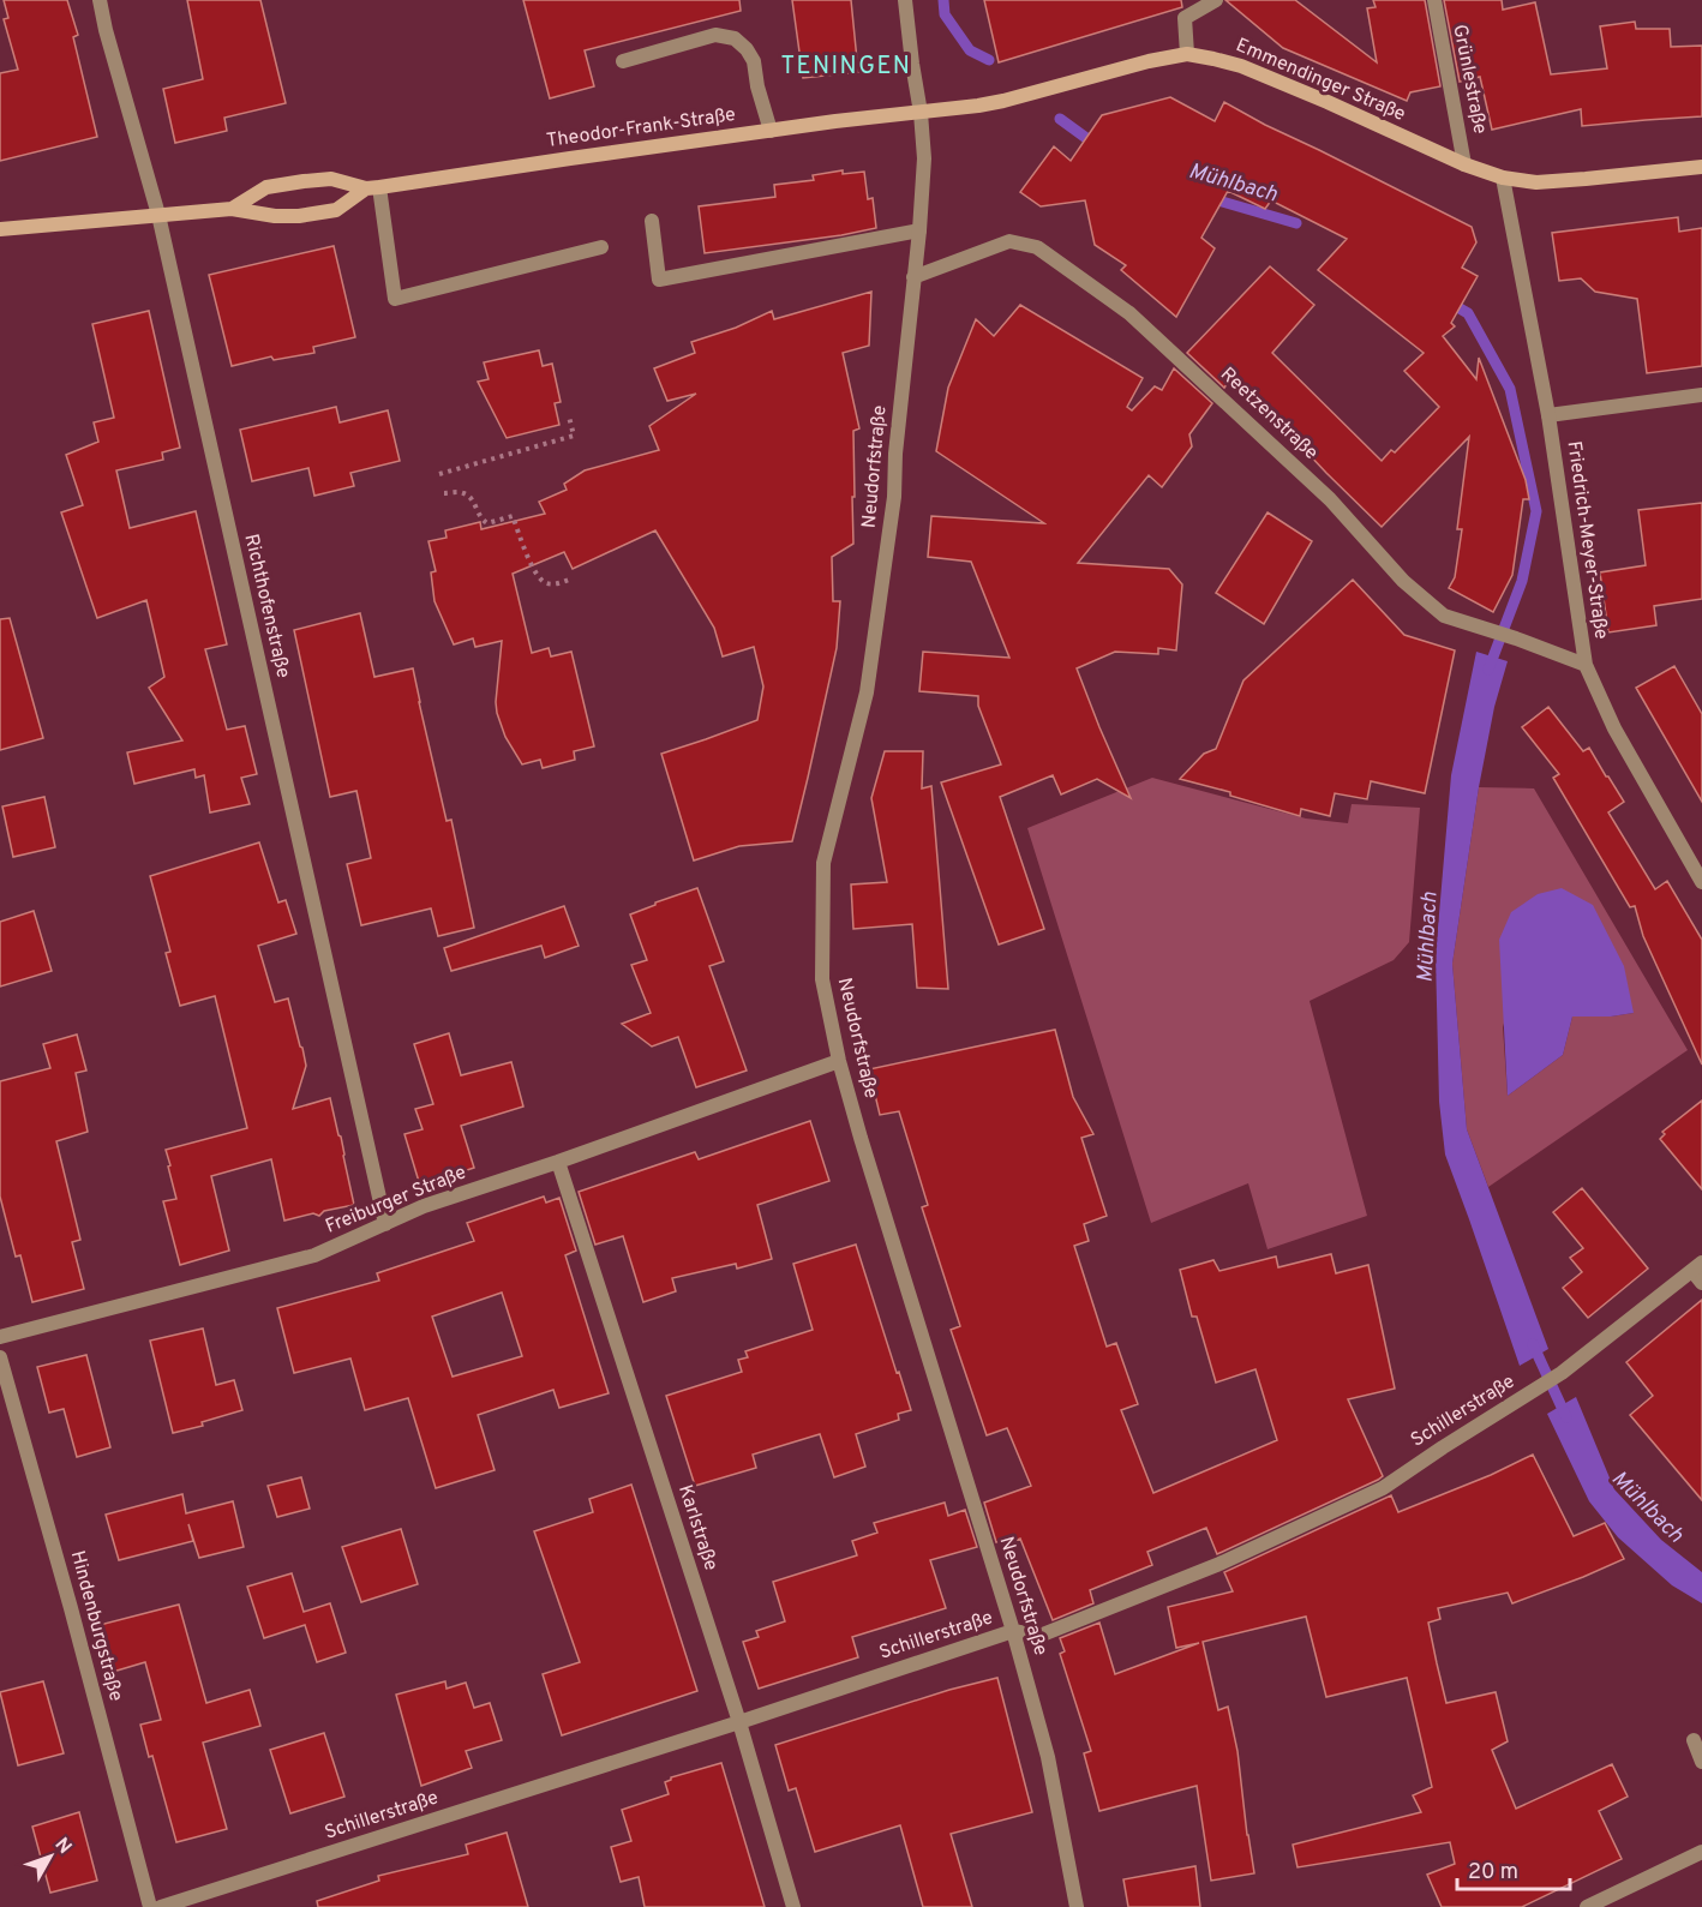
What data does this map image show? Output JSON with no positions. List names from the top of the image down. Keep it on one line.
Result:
{"streets":{"main road":["Emmendinger Straße","Theodor-Frank-Straße"],"street":["Grünlestraße","Reetzenstraße","Neudorfstraße","Friedrich-Meyer-Straße","Richthofenstraße","Freiburger Straße","Schillerstraße","Karlstraße","Hindenburgstraße"]},"crossings":[["Grünlestraße","Emmendinger Straße"],["Emmendinger Straße","Theodor-Frank-Straße"],["Emmendinger Straße","Neudorfstraße"],["Emmendinger Straße","Friedrich-Meyer-Straße"],["Theodor-Frank-Straße","Neudorfstraße"],["Theodor-Frank-Straße","Richthofenstraße"],["Reetzenstraße","Neudorfstraße"],["Reetzenstraße","Friedrich-Meyer-Straße"],["Neudorfstraße","Freiburger Straße"],["Neudorfstraße","Schillerstraße"],["Richthofenstraße","Freiburger Straße"],["Freiburger Straße","Karlstraße"],["Schillerstraße","Karlstraße"]],"districts":["TENINGEN"],"water":["Mühlbach"],"scale_bar":"20 m","north":"top right"}
